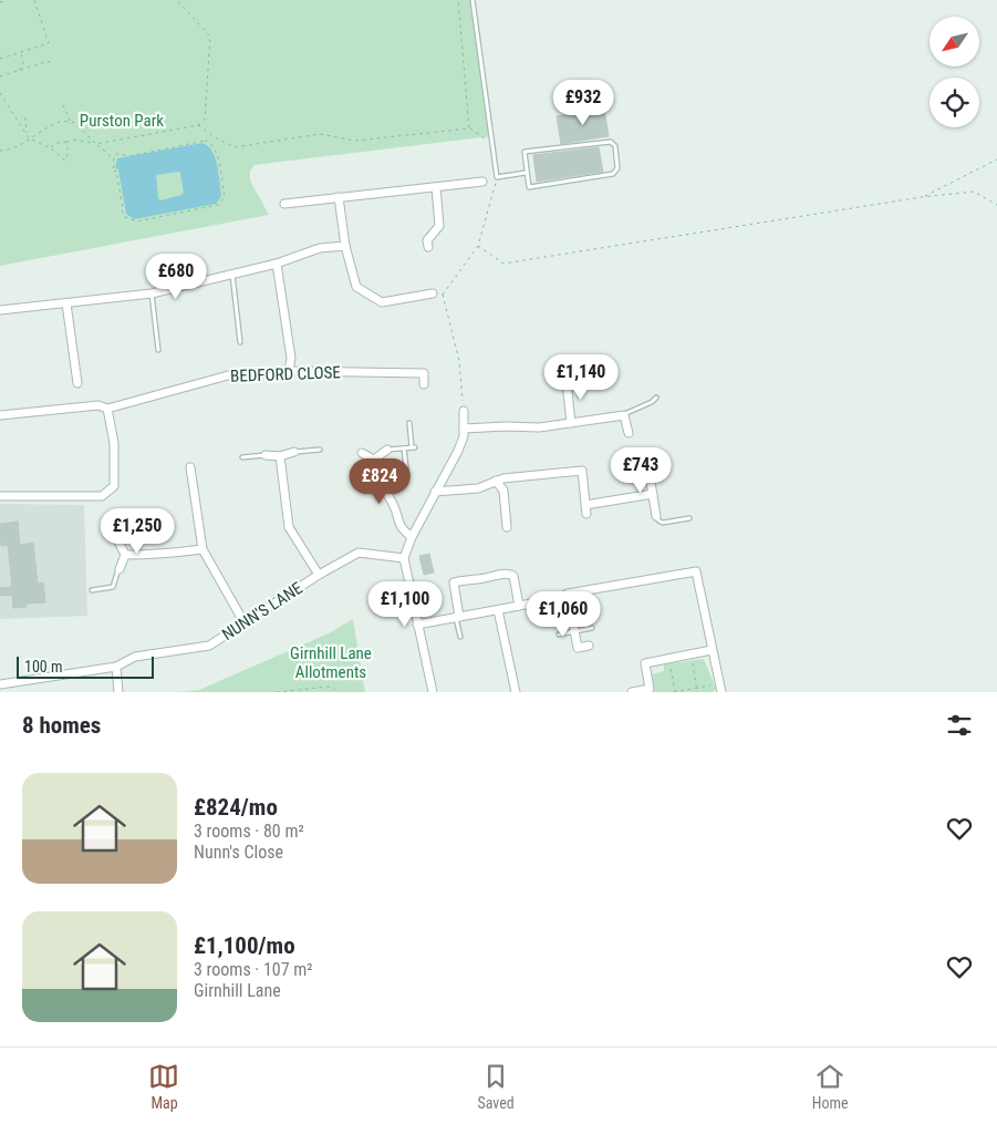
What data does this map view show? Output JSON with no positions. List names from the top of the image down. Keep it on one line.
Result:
{"streets":{"street":["BEDFORD CLOSE","NUNN'S LANE"]},"parks":["Purston Park","Girnhill Lane Allotments"],"scale_bar":"100 m","north":"bottom left","page":{"price":["£932","£680","£1,140","£743","£824","£1,250","£1,100","£1,060"],"scale":"100 m","heading":"8 homes","list":[{"name":"£824/mo","note":"3 rooms · 80 m² · Nunn's Close"},{"name":"£1,100/mo","note":"3 rooms · 107 m² · Girnhill Lane"}],"tabs":["Map","Saved","Home"]}}
